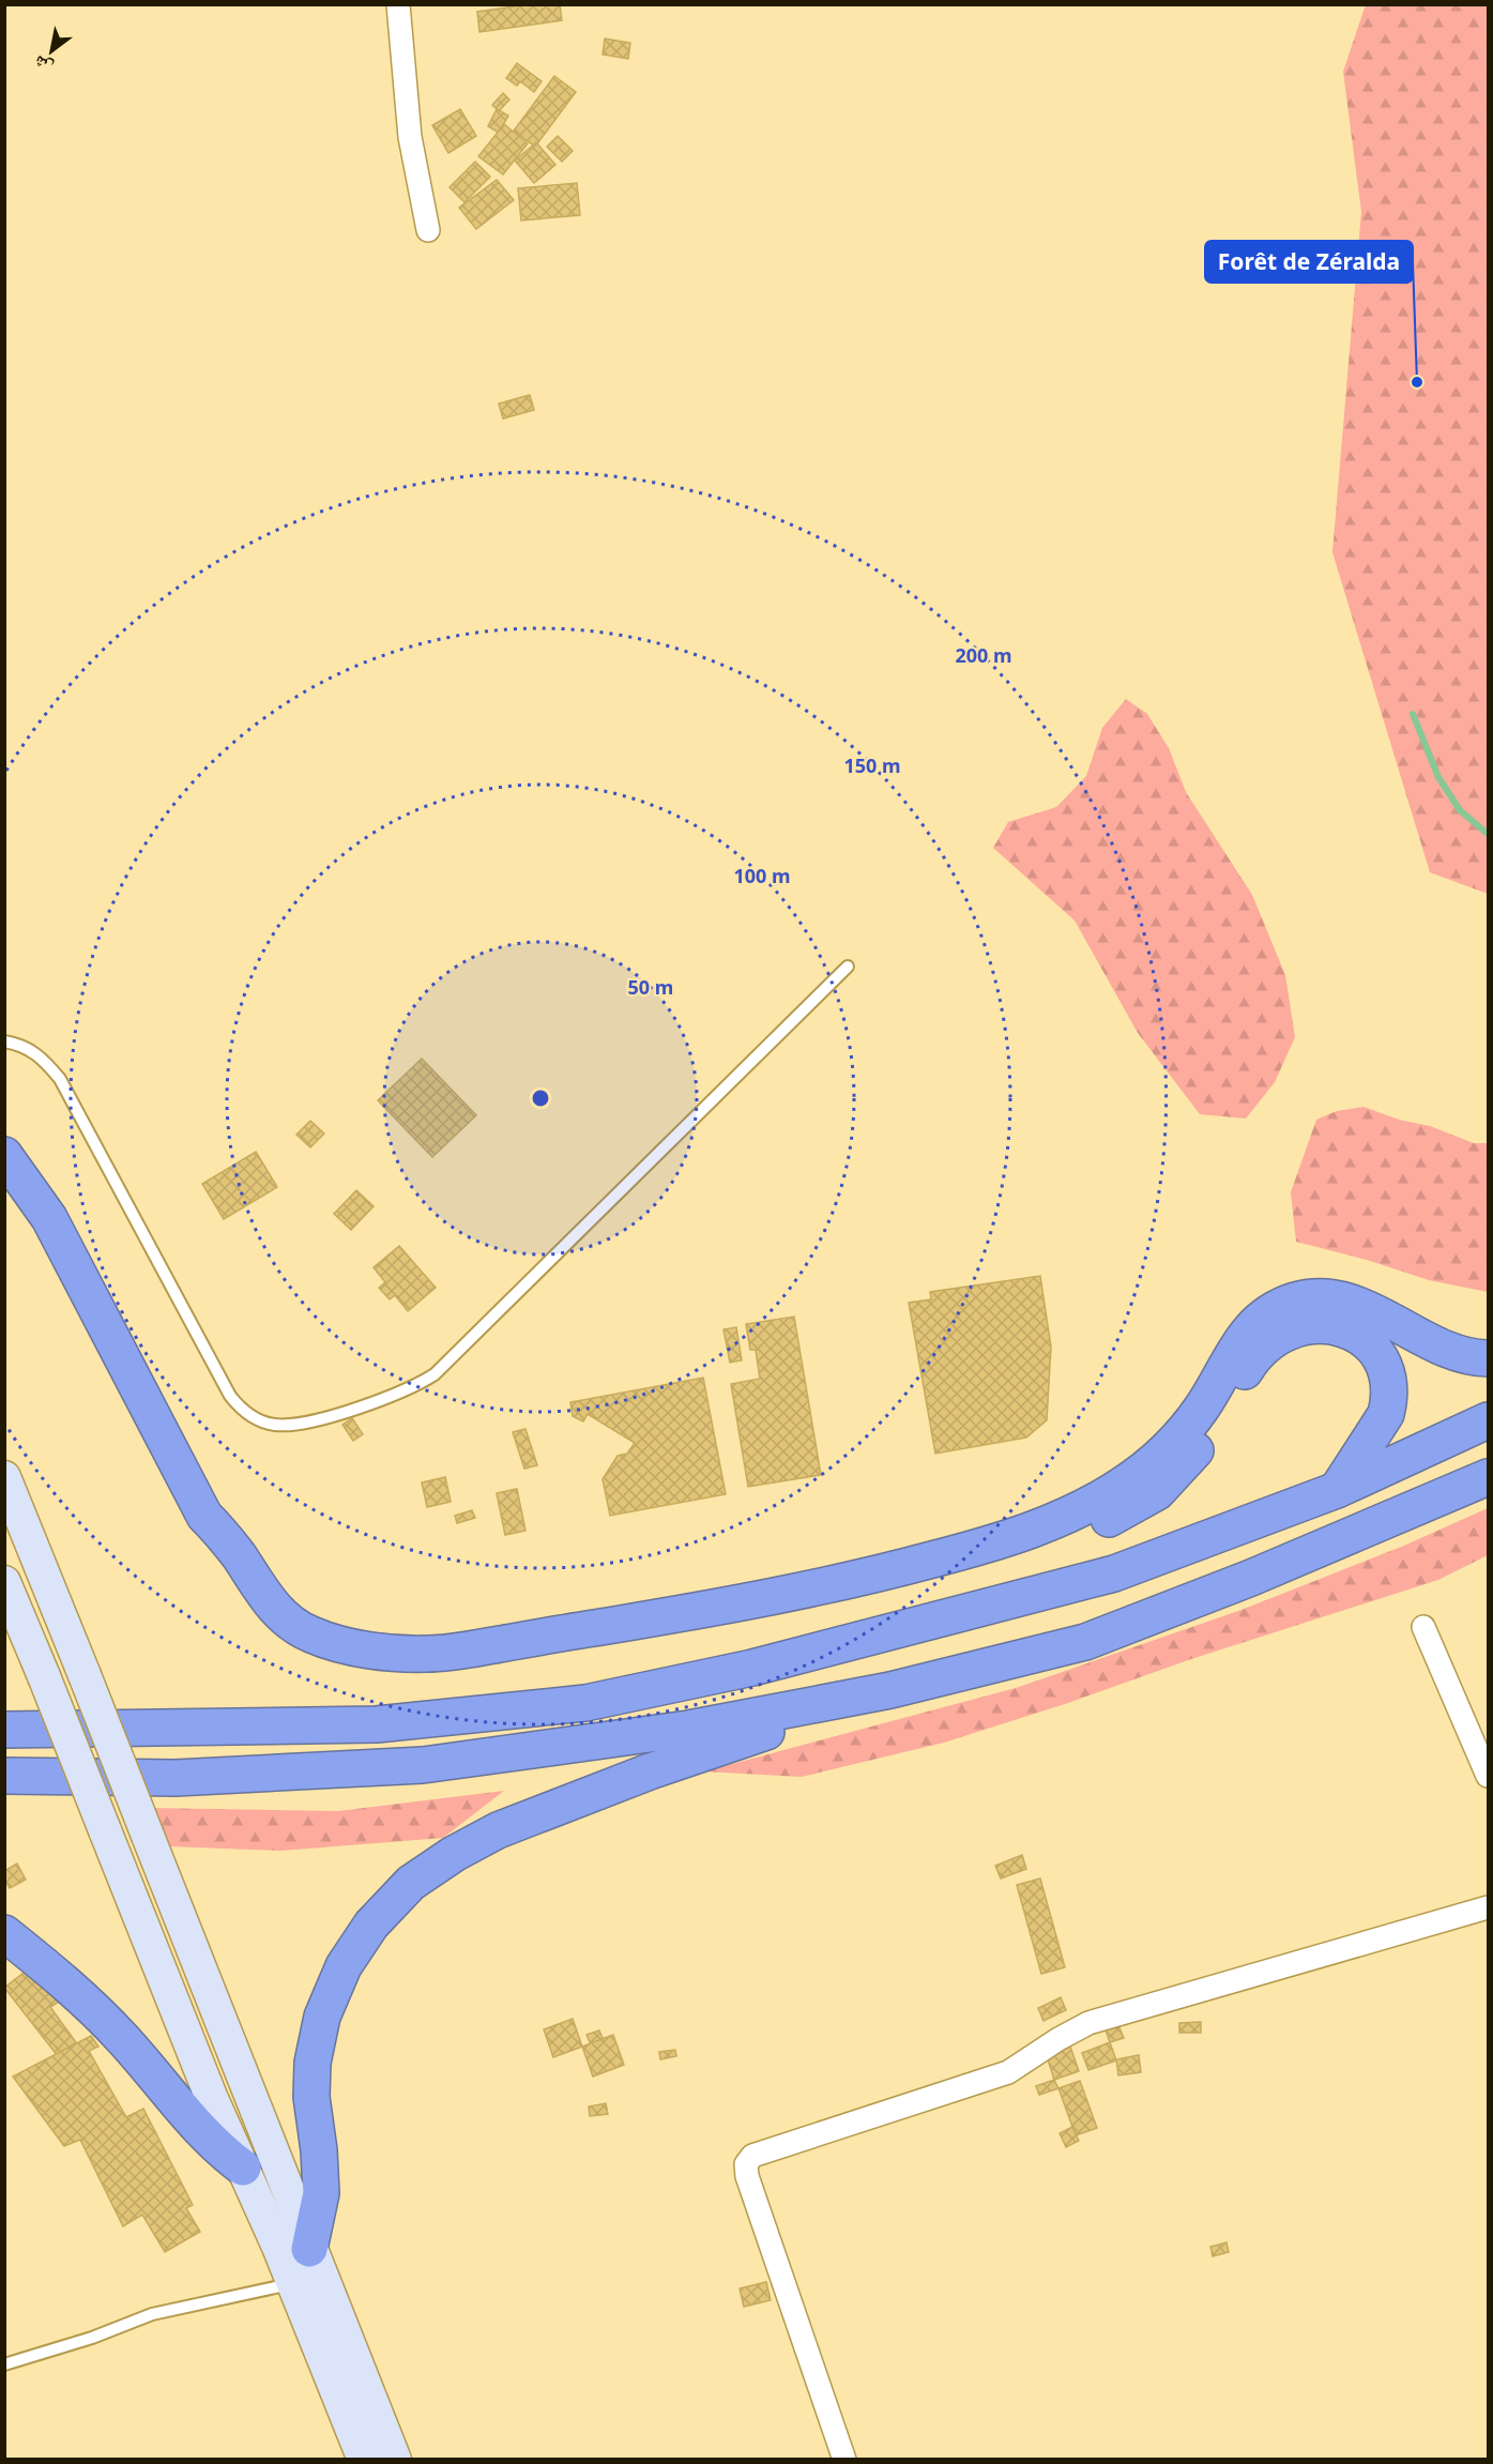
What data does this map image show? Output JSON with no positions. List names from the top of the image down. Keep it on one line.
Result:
{"places":["Forêt de Zéralda"],"north":"bottom left","rings":["200 m","150 m","100 m","50 m"]}
